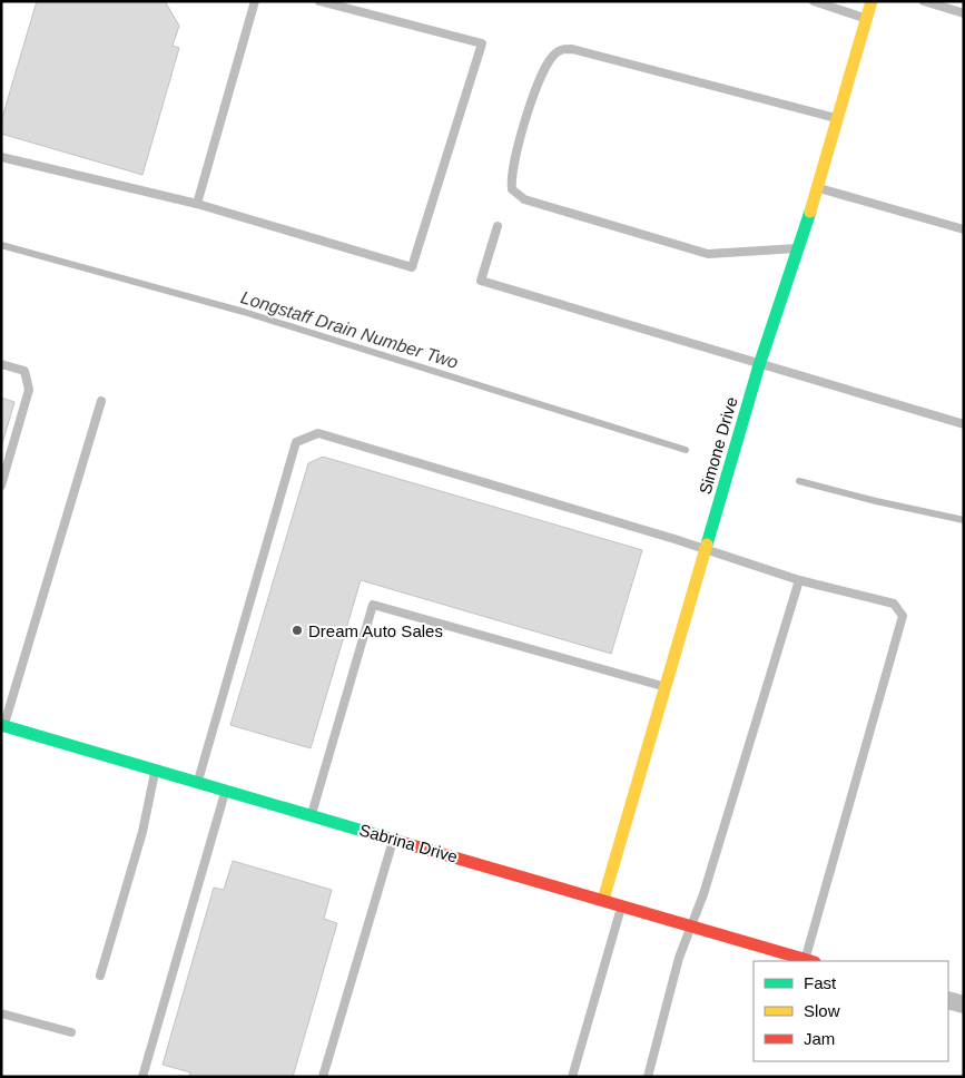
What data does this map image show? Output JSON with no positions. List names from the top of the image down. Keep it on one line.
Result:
{"streets":{"street":["Simone Drive","Sabrina Drive"]},"crossings":[["Simone Drive","Sabrina Drive"]],"water":["Longstaff Drain Number Two"],"places":["Dream Auto Sales"],"legend":["Fast","Slow","Jam"]}
